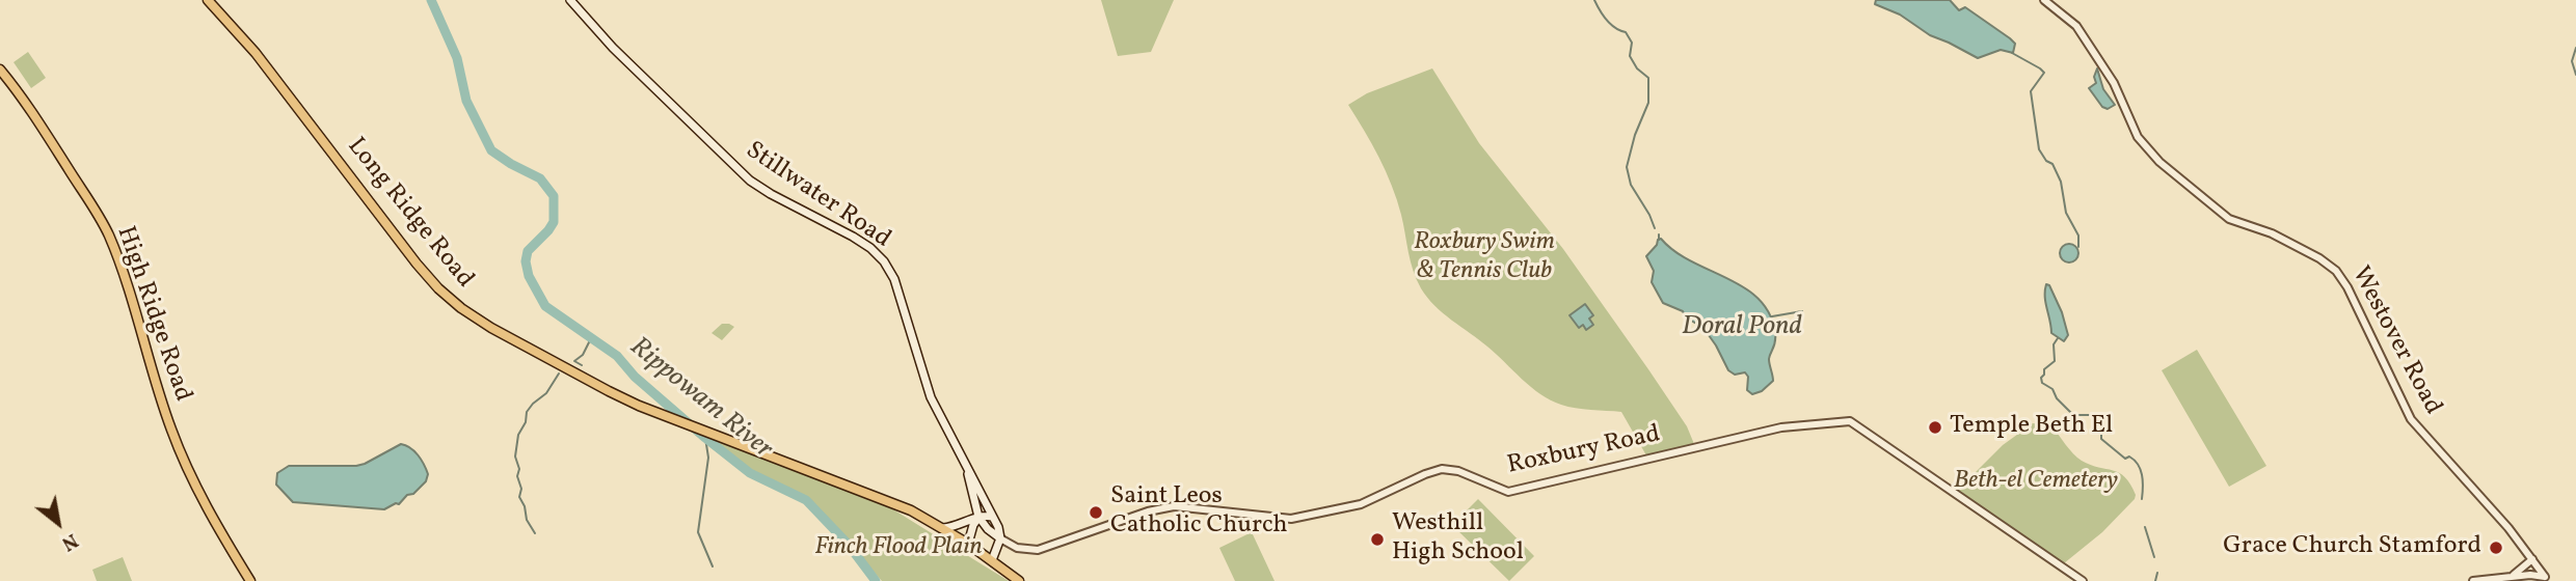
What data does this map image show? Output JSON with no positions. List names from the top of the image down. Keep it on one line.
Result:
{"streets":{"main road":["Stillwater Road","Long Ridge Road","High Ridge Road"],"street":["Westover Road","Roxbury Road"]},"crossings":[["Stillwater Road","Roxbury Road"]],"water":["Doral Pond","Rippowam River"],"parks":["Roxbury Swim & Tennis Club","Beth-el Cemetery","Finch Flood Plain"],"places":["Temple Beth El","Saint Leos Catholic Church","Westhill High School","Grace Church Stamford"],"north":"bottom right"}
